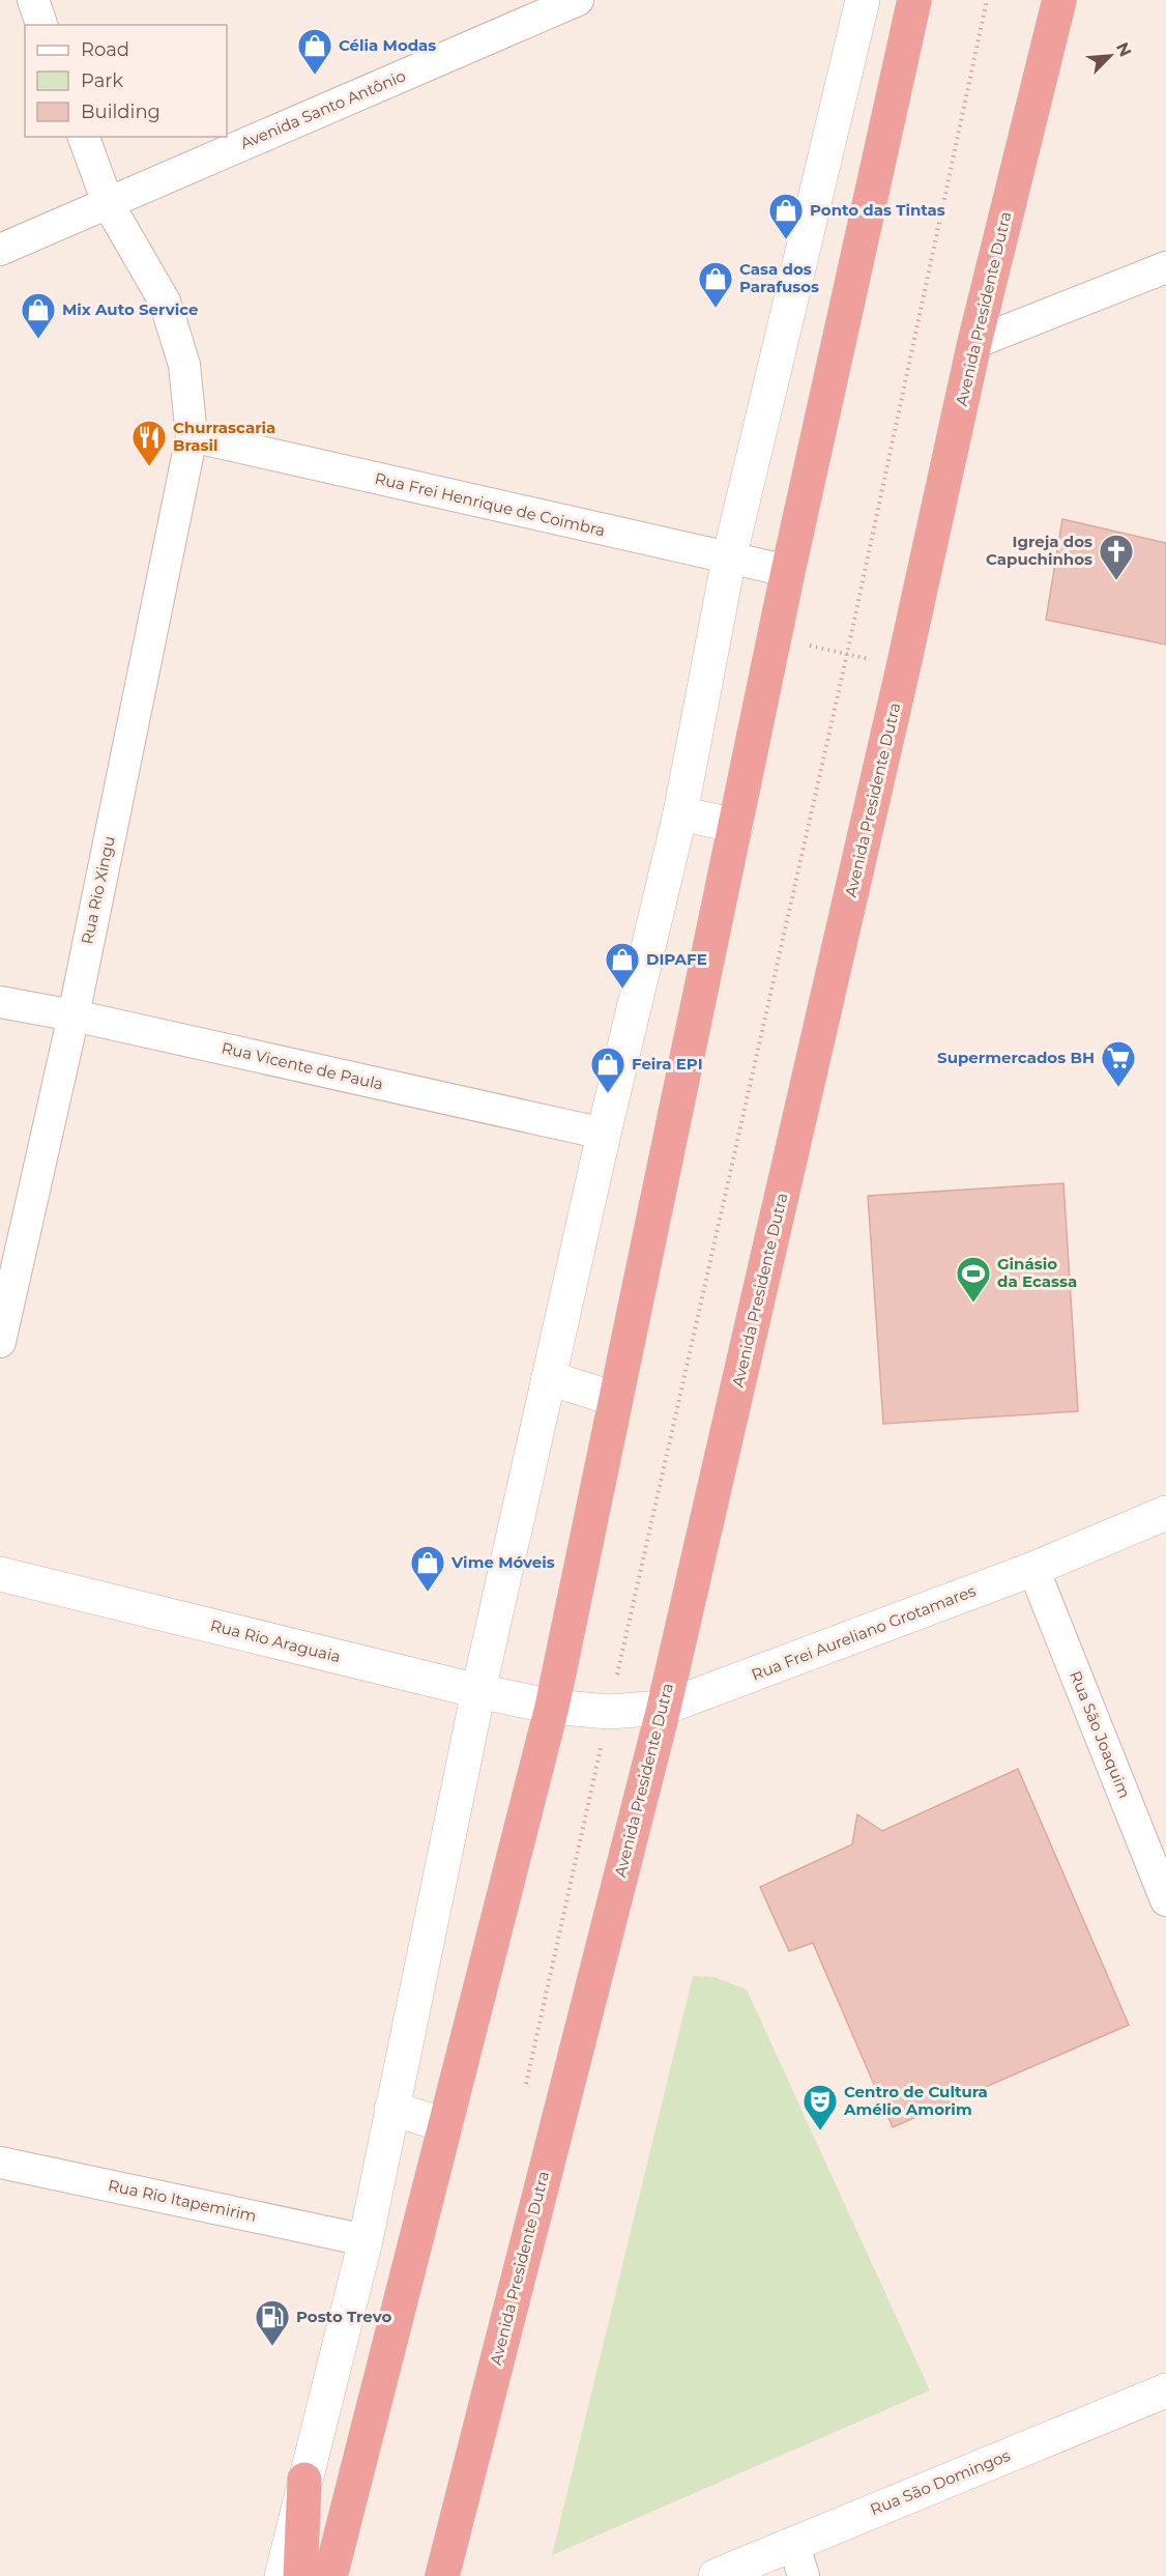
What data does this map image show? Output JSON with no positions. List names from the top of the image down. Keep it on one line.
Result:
{"streets":{"highway":["Avenida Presidente Dutra"],"street":["Avenida Santo Antônio","Rua Frei Henrique de Coimbra","Rua Rio Xingu","Rua Vicente de Paula","Rua Frei Aureliano Grotamares","Rua Rio Araguaia","Rua São Joaquim","Rua Rio Itapemirim","Rua São Domingos"]},"crossings":[["Avenida Santo Antônio","Rua Rio Xingu"],["Avenida Presidente Dutra","Rua Frei Aureliano Grotamares"],["Rua Frei Henrique de Coimbra","Rua Rio Xingu"],["Rua Rio Xingu","Rua Vicente de Paula"],["Rua Frei Aureliano Grotamares","Rua Rio Araguaia"],["Rua Frei Aureliano Grotamares","Rua São Joaquim"]],"places":{"shop":["Célia Modas","Ponto das Tintas","Casa dos Parafusos","Mix Auto Service","DIPAFE","Feira EPI","Vime Móveis"],"restaurant":["Churrascaria Brasil"],"church":["Igreja dos Capuchinhos"],"supermarket":["Supermercados BH"],"sports":["Ginásio da Ecassa"],"theatre":["Centro de Cultura Amélio Amorim"],"fuel station":["Posto Trevo"]},"legend":["Road","Park","Building"],"north":"top right"}
